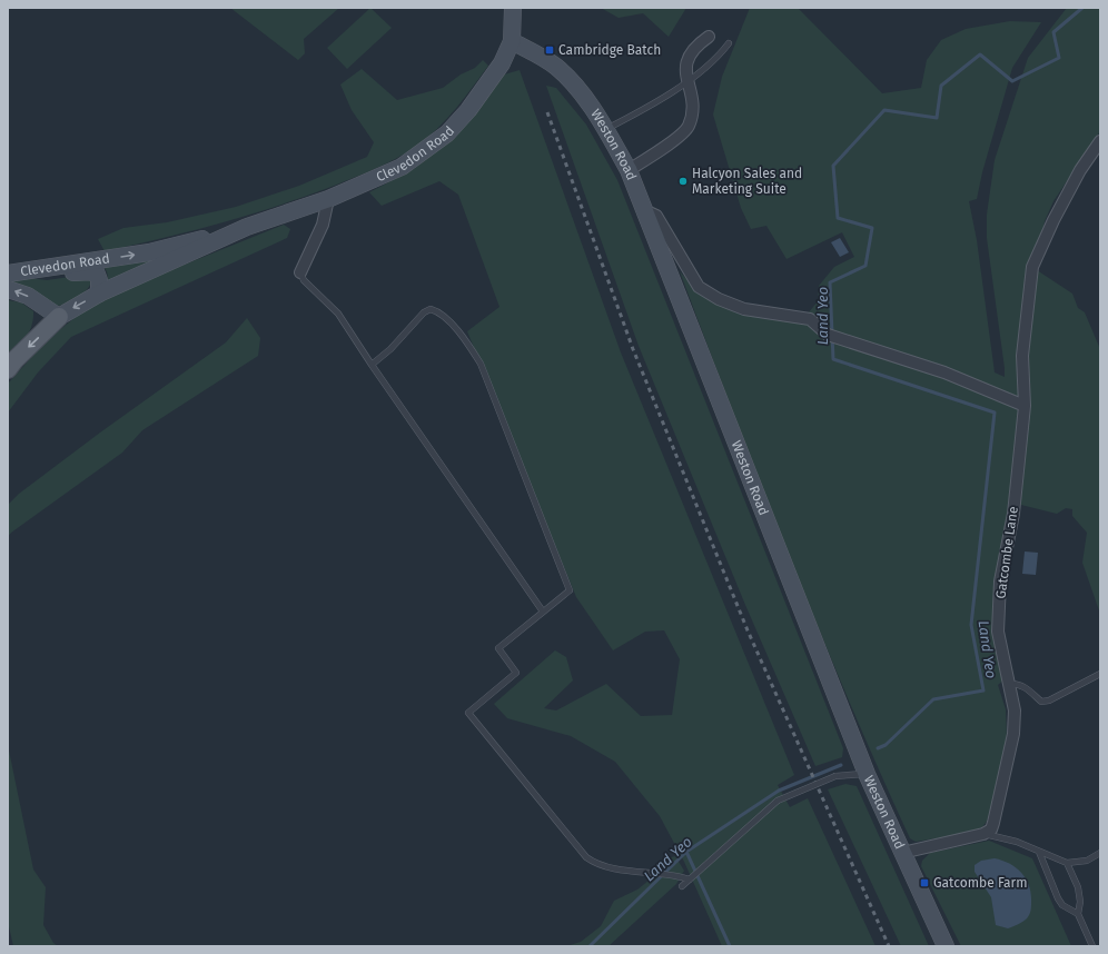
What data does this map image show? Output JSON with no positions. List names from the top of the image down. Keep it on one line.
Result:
{"streets":{"street":["Weston Road","Clevedon Road","Gatcombe Lane"]},"crossings":[["Weston Road","Clevedon Road"]],"water":["Land Yeo"],"places":{"transit":["Cambridge Batch","Gatcombe Farm"],"other":["Halcyon Sales and Marketing Suite"]}}
